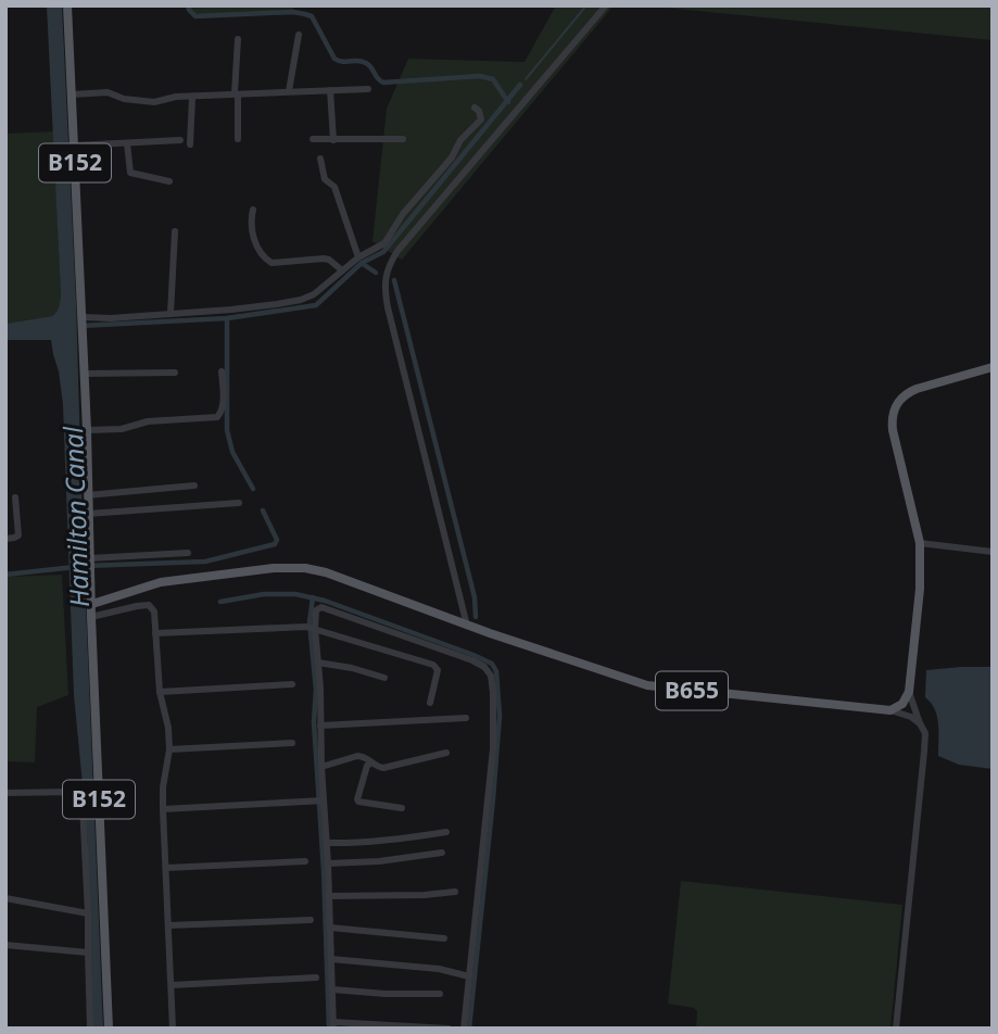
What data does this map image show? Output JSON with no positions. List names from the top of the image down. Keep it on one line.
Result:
{"streets":{"main road":["B152","B655"]},"crossings":[["B152","B655"]],"water":["Hamilton Canal"]}
